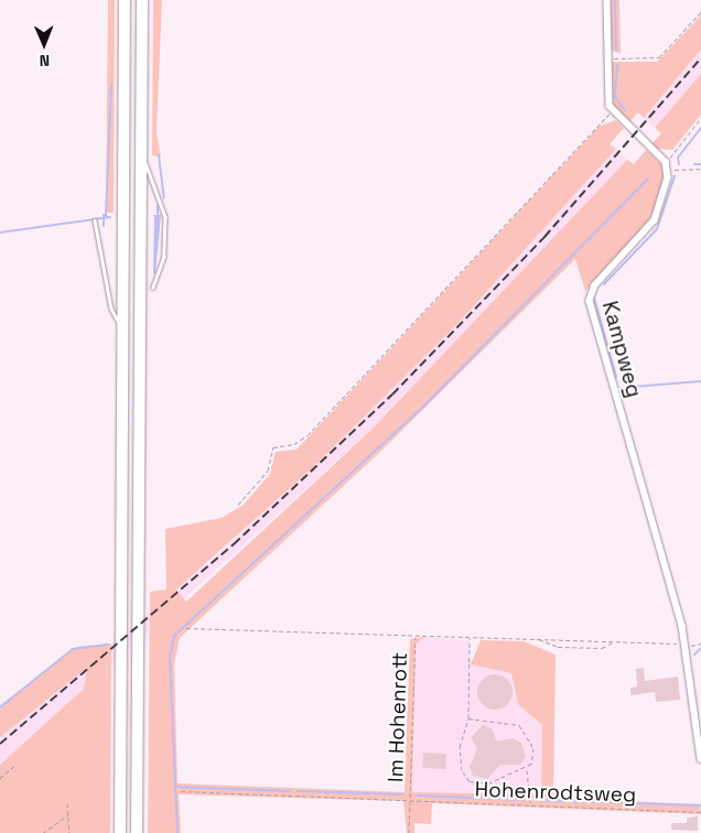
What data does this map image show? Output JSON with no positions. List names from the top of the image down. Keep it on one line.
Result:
{"streets":{"street":["Kampweg"],"path":["Im Hohenrott","Hohenrodtsweg"]},"crossings":[["Im Hohenrott","Hohenrodtsweg"]],"north":"bottom"}
